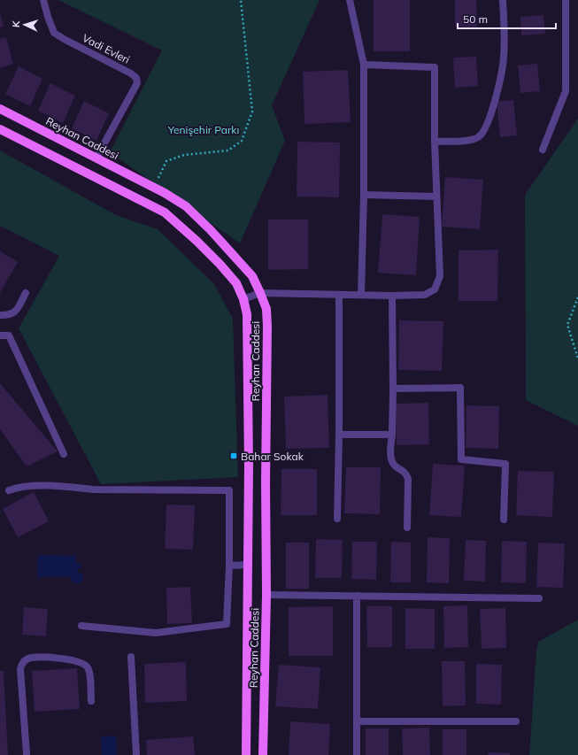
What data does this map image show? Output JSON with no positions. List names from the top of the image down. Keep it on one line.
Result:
{"streets":{"main road":["Reyhan Caddesi"],"lane":["Vadi Evleri"]},"crossings":[["Vadi Evleri","Reyhan Caddesi"]],"parks":["Yenişehir Parkı"],"places":{"transit":["Bahar Sokak"]},"scale_bar":"50 m","north":"left"}
